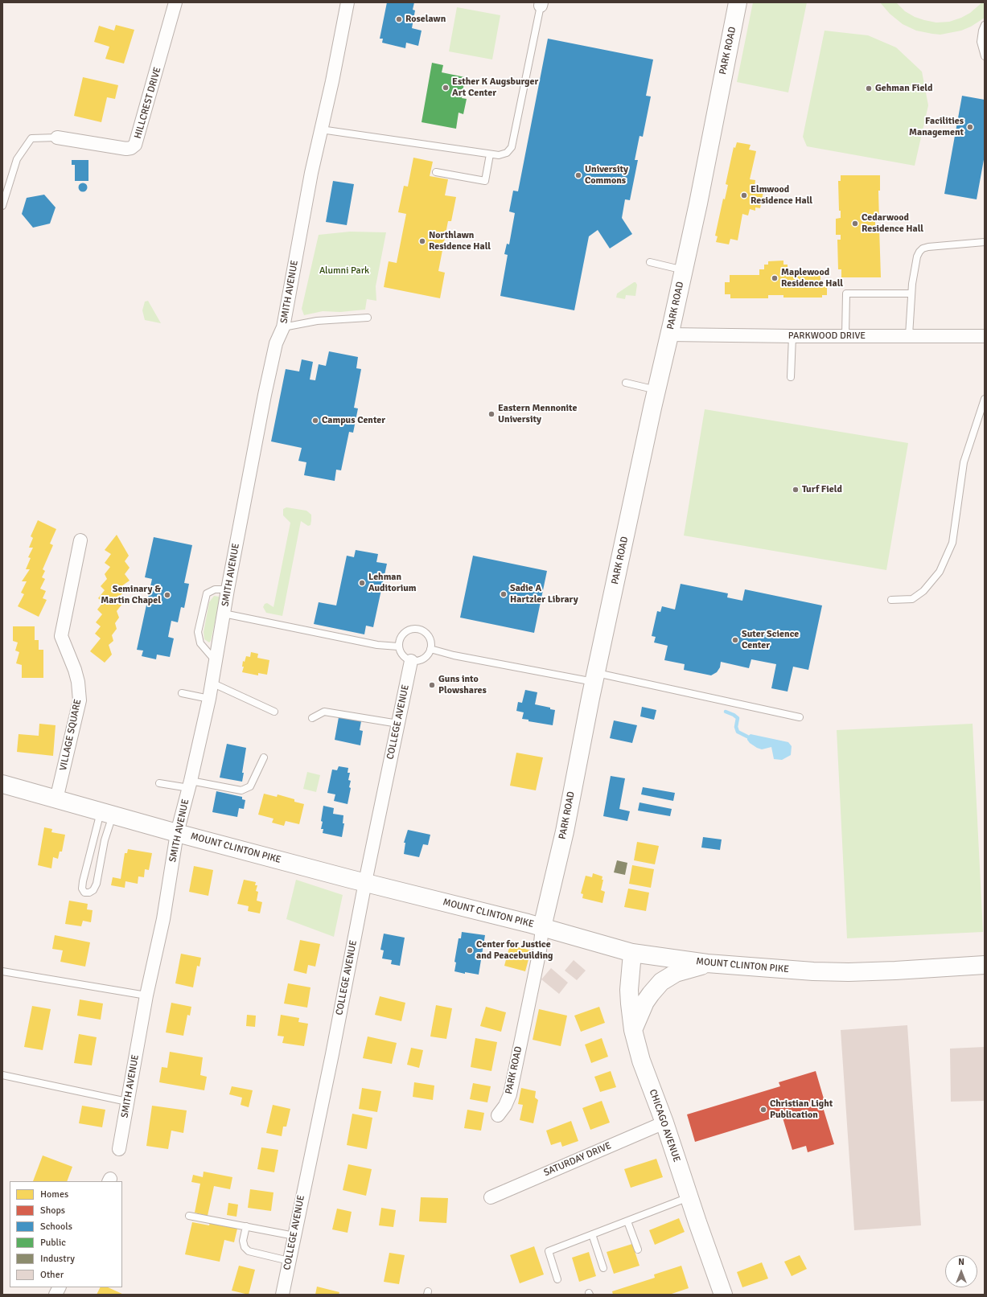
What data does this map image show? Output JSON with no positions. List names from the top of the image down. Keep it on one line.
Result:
{"streets":{"street":["PARK ROAD","HILLCREST DRIVE","SMITH AVENUE","PARKWOOD DRIVE","COLLEGE AVENUE","VILLAGE SQUARE","MOUNT CLINTON PIKE","CHICAGO AVENUE","SATURDAY DRIVE"]},"crossings":[["PARK ROAD","PARKWOOD DRIVE"],["PARK ROAD","MOUNT CLINTON PIKE"],["SMITH AVENUE","MOUNT CLINTON PIKE"],["COLLEGE AVENUE","MOUNT CLINTON PIKE"],["VILLAGE SQUARE","MOUNT CLINTON PIKE"],["MOUNT CLINTON PIKE","CHICAGO AVENUE"],["CHICAGO AVENUE","SATURDAY DRIVE"]],"parks":["Alumni Park"],"places":["Roselawn","Esther K Augsburger Art Center","Gehman Field","Facilities Management","University Commons","Elmwood Residence Hall","Cedarwood Residence Hall","Northlawn Residence Hall","Maplewood Residence Hall","Eastern Mennonite University","Campus Center","Turf Field","Lehman Auditorium","Sadie A Hartzler Library","Seminary & Martin Chapel","Suter Science Center","Guns into Plowshares","Center for Justice and Peacebuilding","Christian Light Publication"],"legend":["Homes","Shops","Schools","Public","Industry","Other"],"north":"top"}
